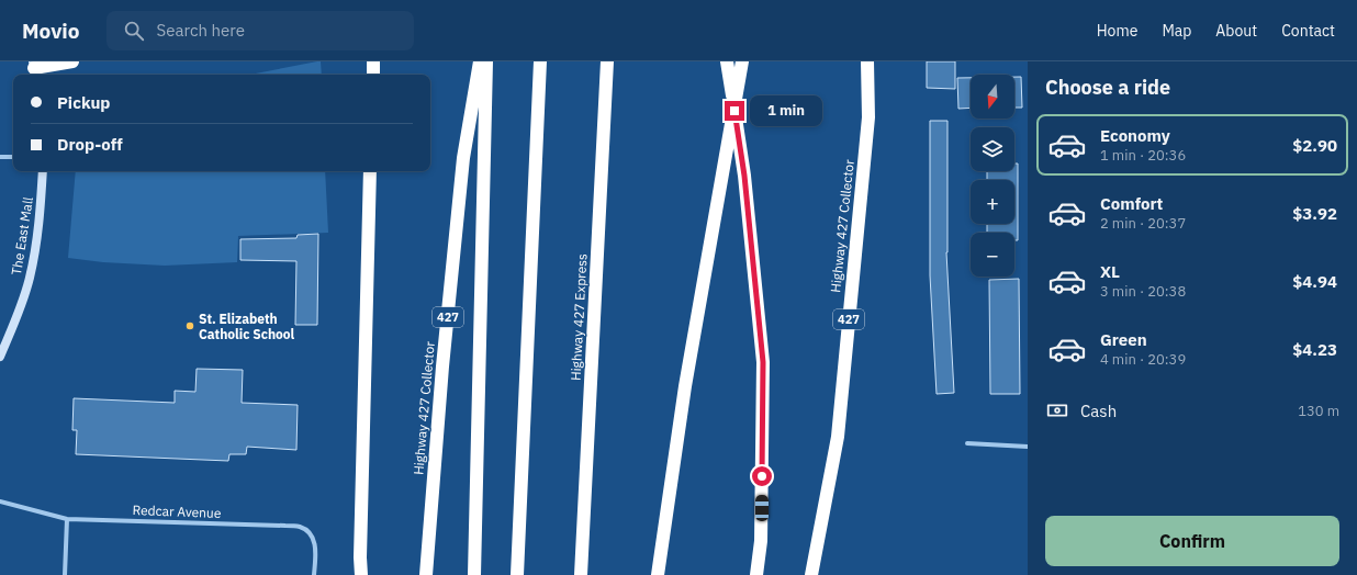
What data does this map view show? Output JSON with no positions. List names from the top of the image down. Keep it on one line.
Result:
{"streets":{"highway":["Highway 427 Collector","427","Highway 427 Express"],"main road":["The East Mall"],"street":["Redcar Avenue"]},"places":["St. Elizabeth Catholic School"],"north":"bottom","page":{"header":"Movio","search":"Search here","nav":["Home","Map","About","Contact"],"heading":"Choose a ride","map_buttons":["+","−"],"banner":["Pickup","Drop-off"],"bubble":"1 min","list":[{"name":"Economy","note":"1 min · 20:36","value":"$2.90"},{"name":"Comfort","note":"2 min · 20:37","value":"$3.92"},{"name":"XL","note":"3 min · 20:38","value":"$4.94"},{"name":"Green","note":"4 min · 20:39","value":"$4.23"}],"pay":["Cash","130 m"],"buttons":"Confirm"}}
